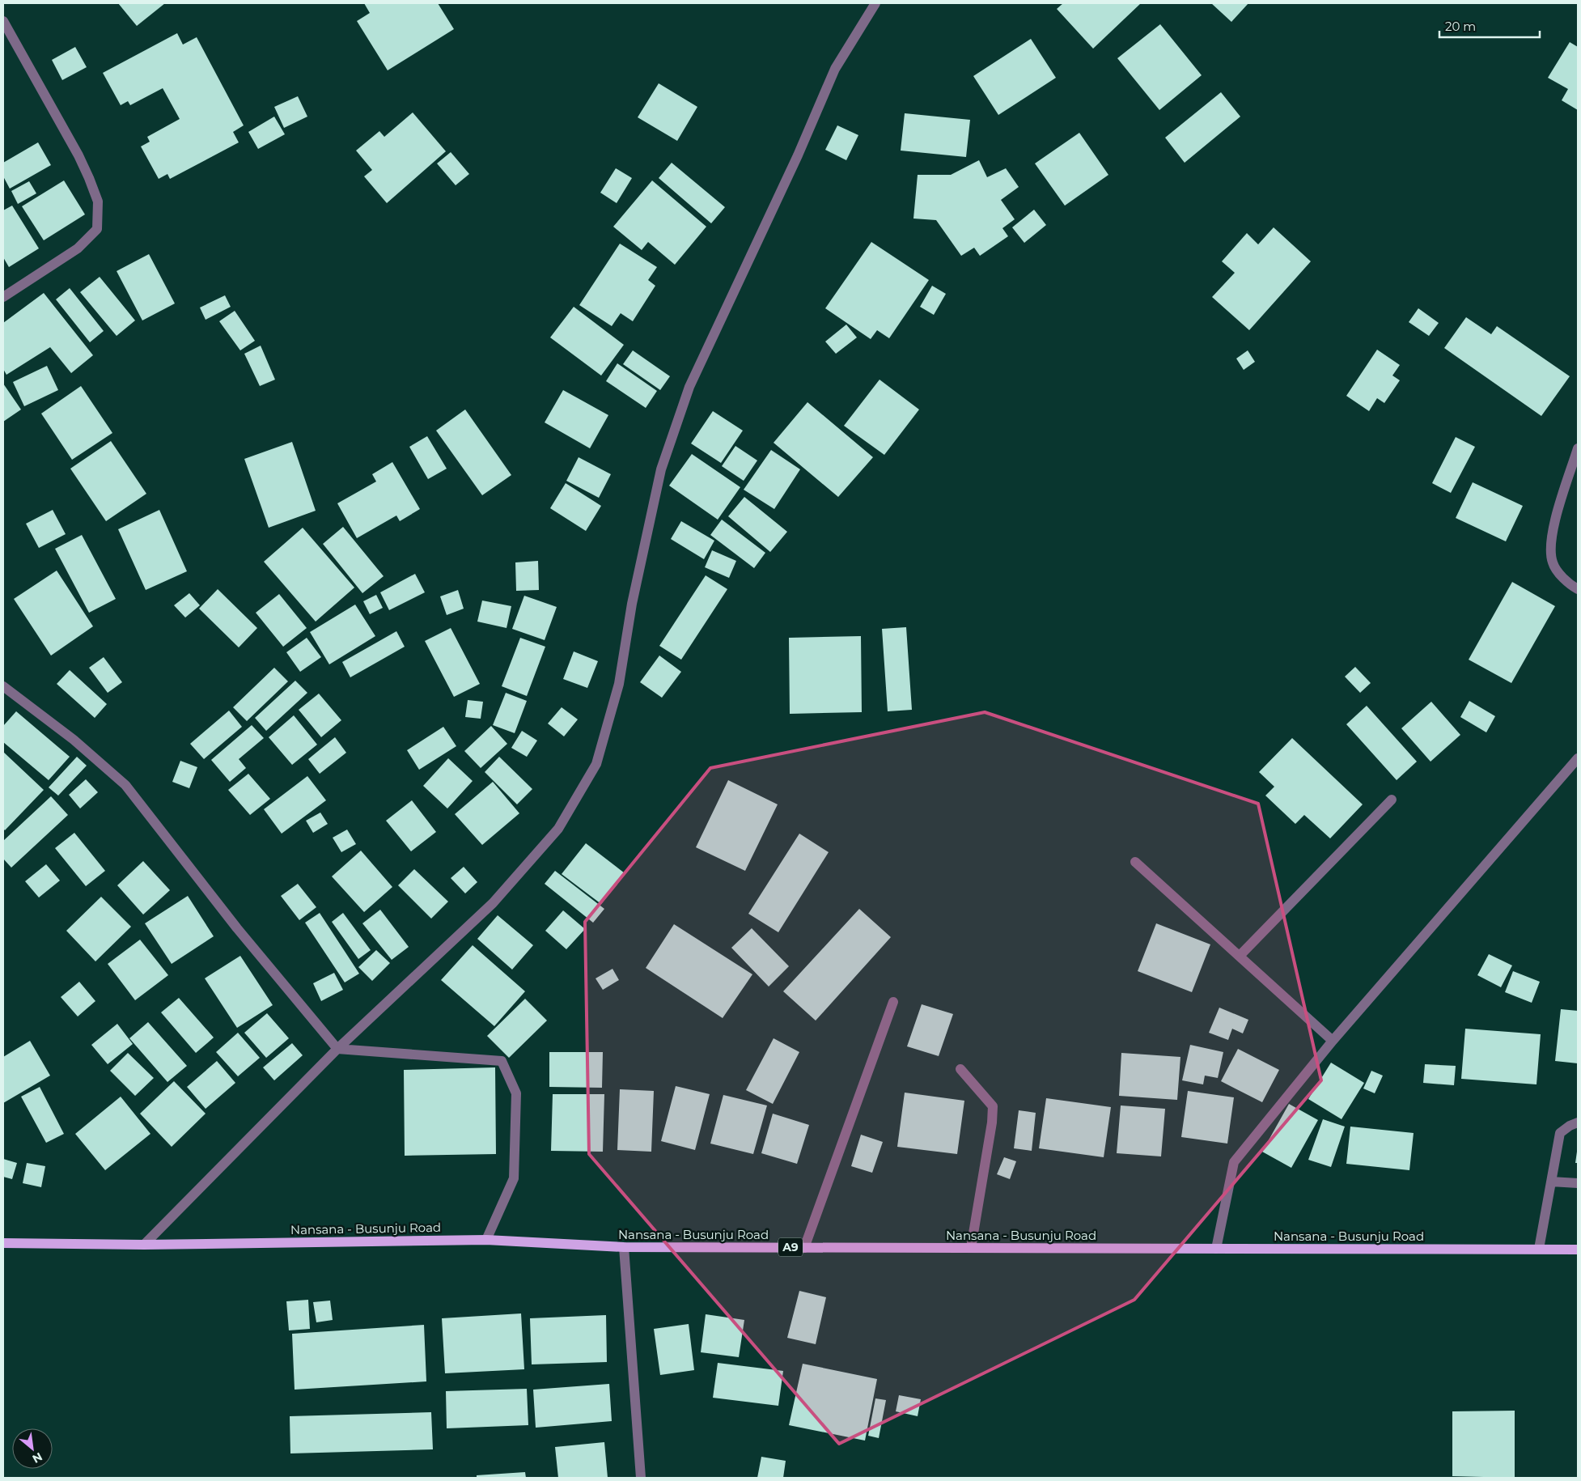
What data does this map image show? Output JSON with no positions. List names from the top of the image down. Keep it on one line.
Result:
{"streets":{"main road":["Nansana - Busunju Road","A9"]},"scale_bar":"20 m","north":"bottom right"}
